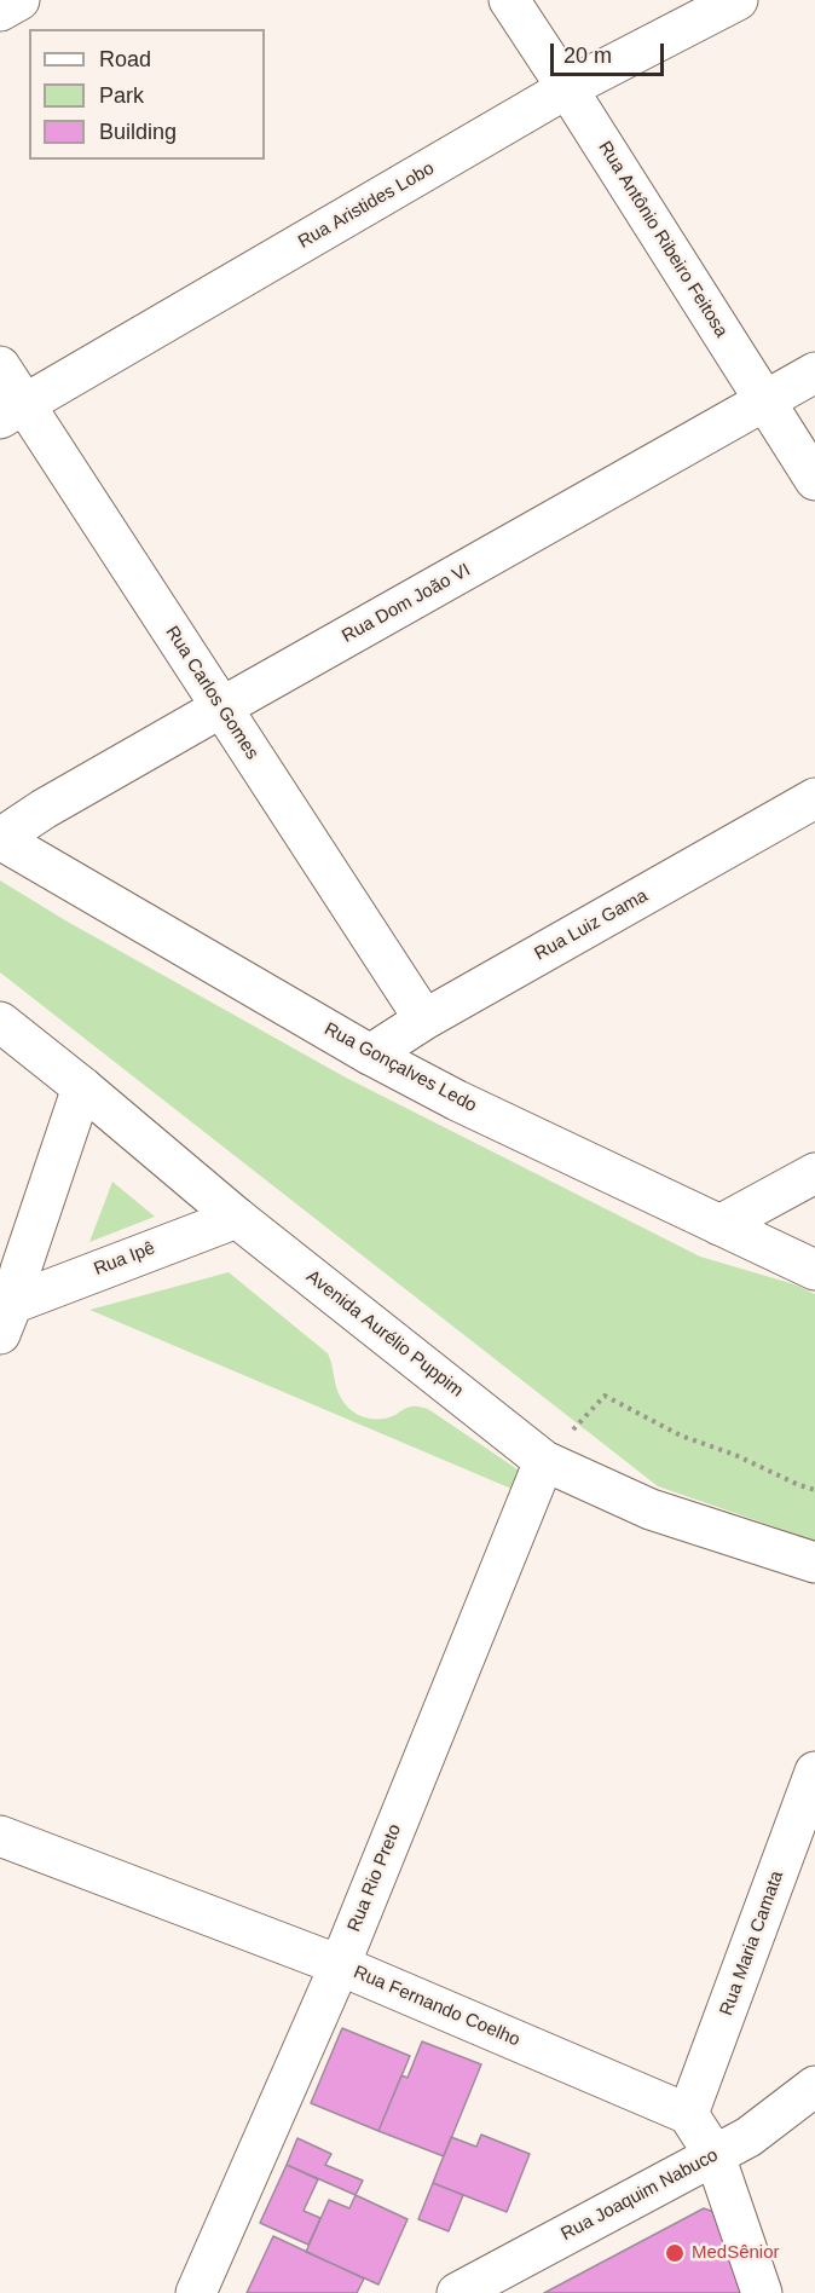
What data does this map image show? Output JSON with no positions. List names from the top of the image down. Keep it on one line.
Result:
{"streets":{"street":["Rua Aristides Lobo","Rua Antônio Ribeiro Feitosa","Rua Dom João VI","Rua Carlos Gomes","Rua Luiz Gama","Rua Gonçalves Ledo","Rua Ipê","Avenida Aurélio Puppim","Rua Rio Preto","Rua Maria Camata","Rua Fernando Coelho","Rua Joaquim Nabuco"]},"crossings":[["Rua Aristides Lobo","Rua Antônio Ribeiro Feitosa"],["Rua Aristides Lobo","Rua Carlos Gomes"],["Rua Antônio Ribeiro Feitosa","Rua Dom João VI"],["Rua Dom João VI","Rua Carlos Gomes"],["Rua Dom João VI","Rua Gonçalves Ledo"],["Rua Carlos Gomes","Rua Luiz Gama"],["Rua Luiz Gama","Rua Gonçalves Ledo"],["Rua Ipê","Avenida Aurélio Puppim"],["Avenida Aurélio Puppim","Rua Rio Preto"],["Rua Rio Preto","Rua Fernando Coelho"],["Rua Maria Camata","Rua Fernando Coelho"]],"places":["MedSênior"],"legend":["Road","Park","Building"],"scale_bar":"20 m"}
